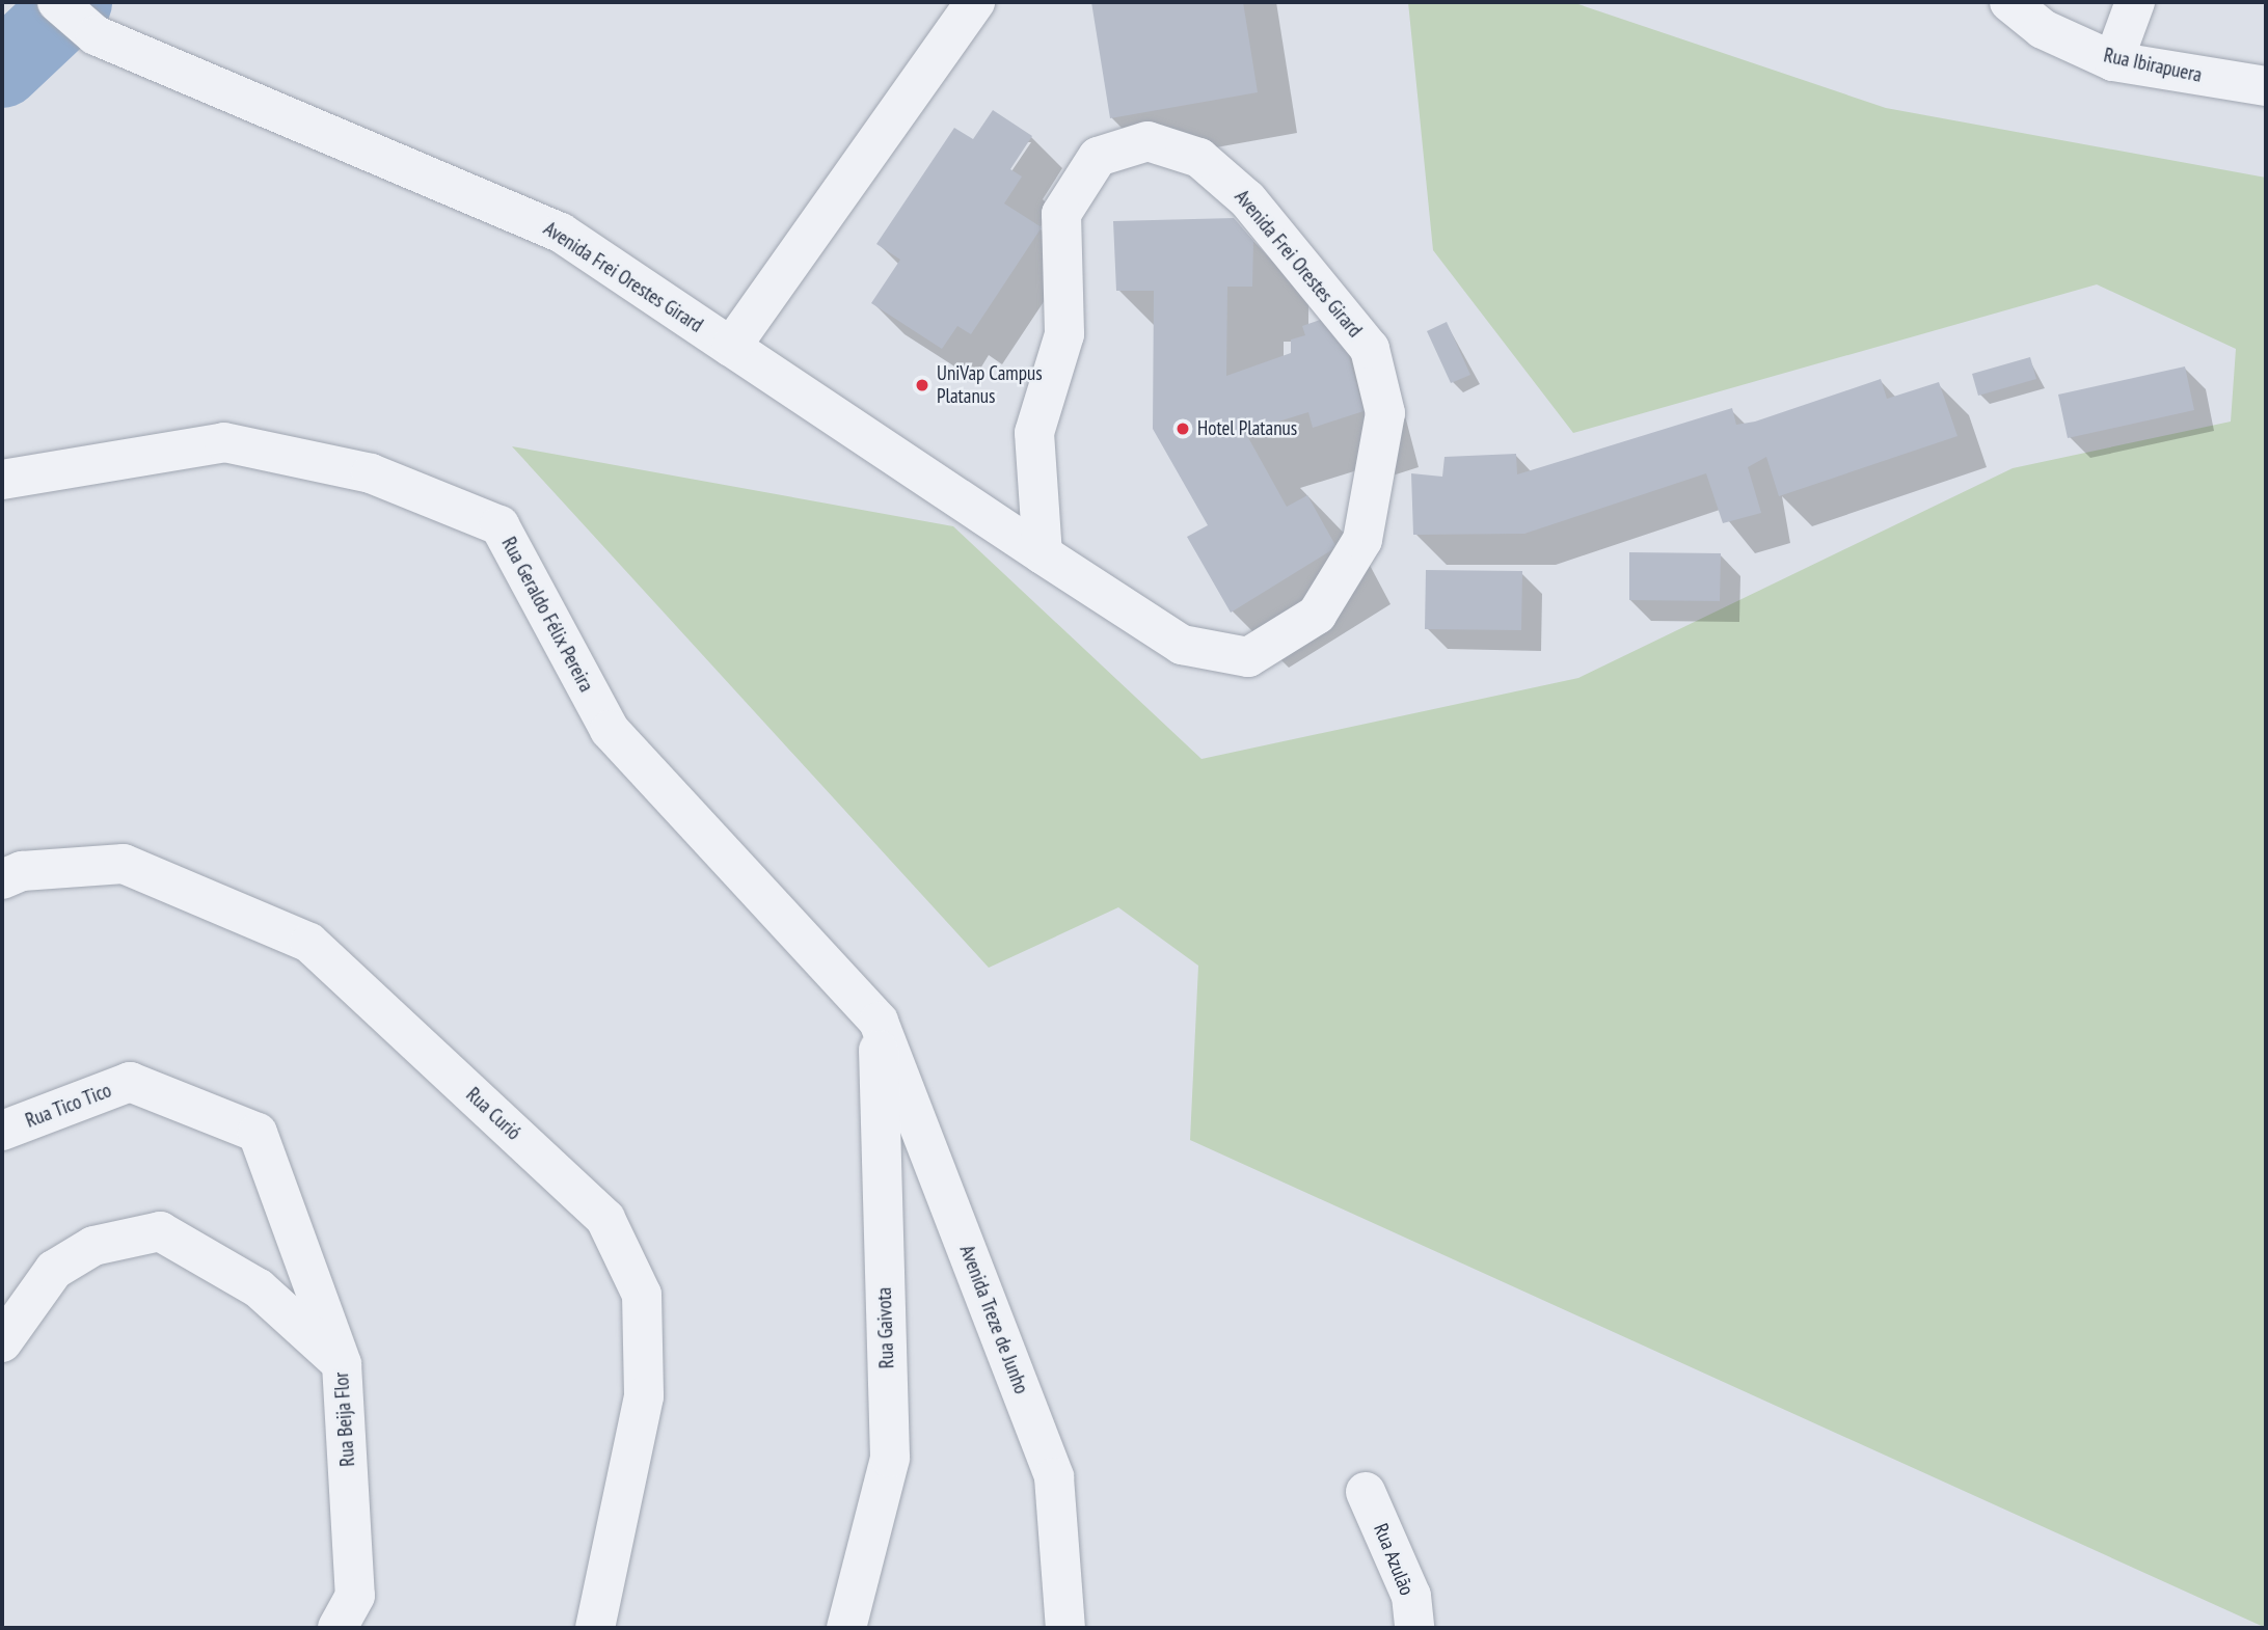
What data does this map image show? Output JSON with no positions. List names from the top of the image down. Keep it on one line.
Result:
{"streets":{"street":["Rua Ibirapuera","Avenida Frei Orestes Girard","Rua Geraldo Félix Pereira","Rua Tico Tico","Rua Curió","Avenida Treze de Junho","Rua Gaivota","Rua Beija Flor","Rua Azulão"]},"crossings":[["Rua Geraldo Félix Pereira","Avenida Treze de Junho"],["Rua Geraldo Félix Pereira","Rua Gaivota"],["Rua Tico Tico","Rua Beija Flor"],["Avenida Treze de Junho","Rua Gaivota"]],"places":["UniVap Campus Platanus","Hotel Platanus"]}
